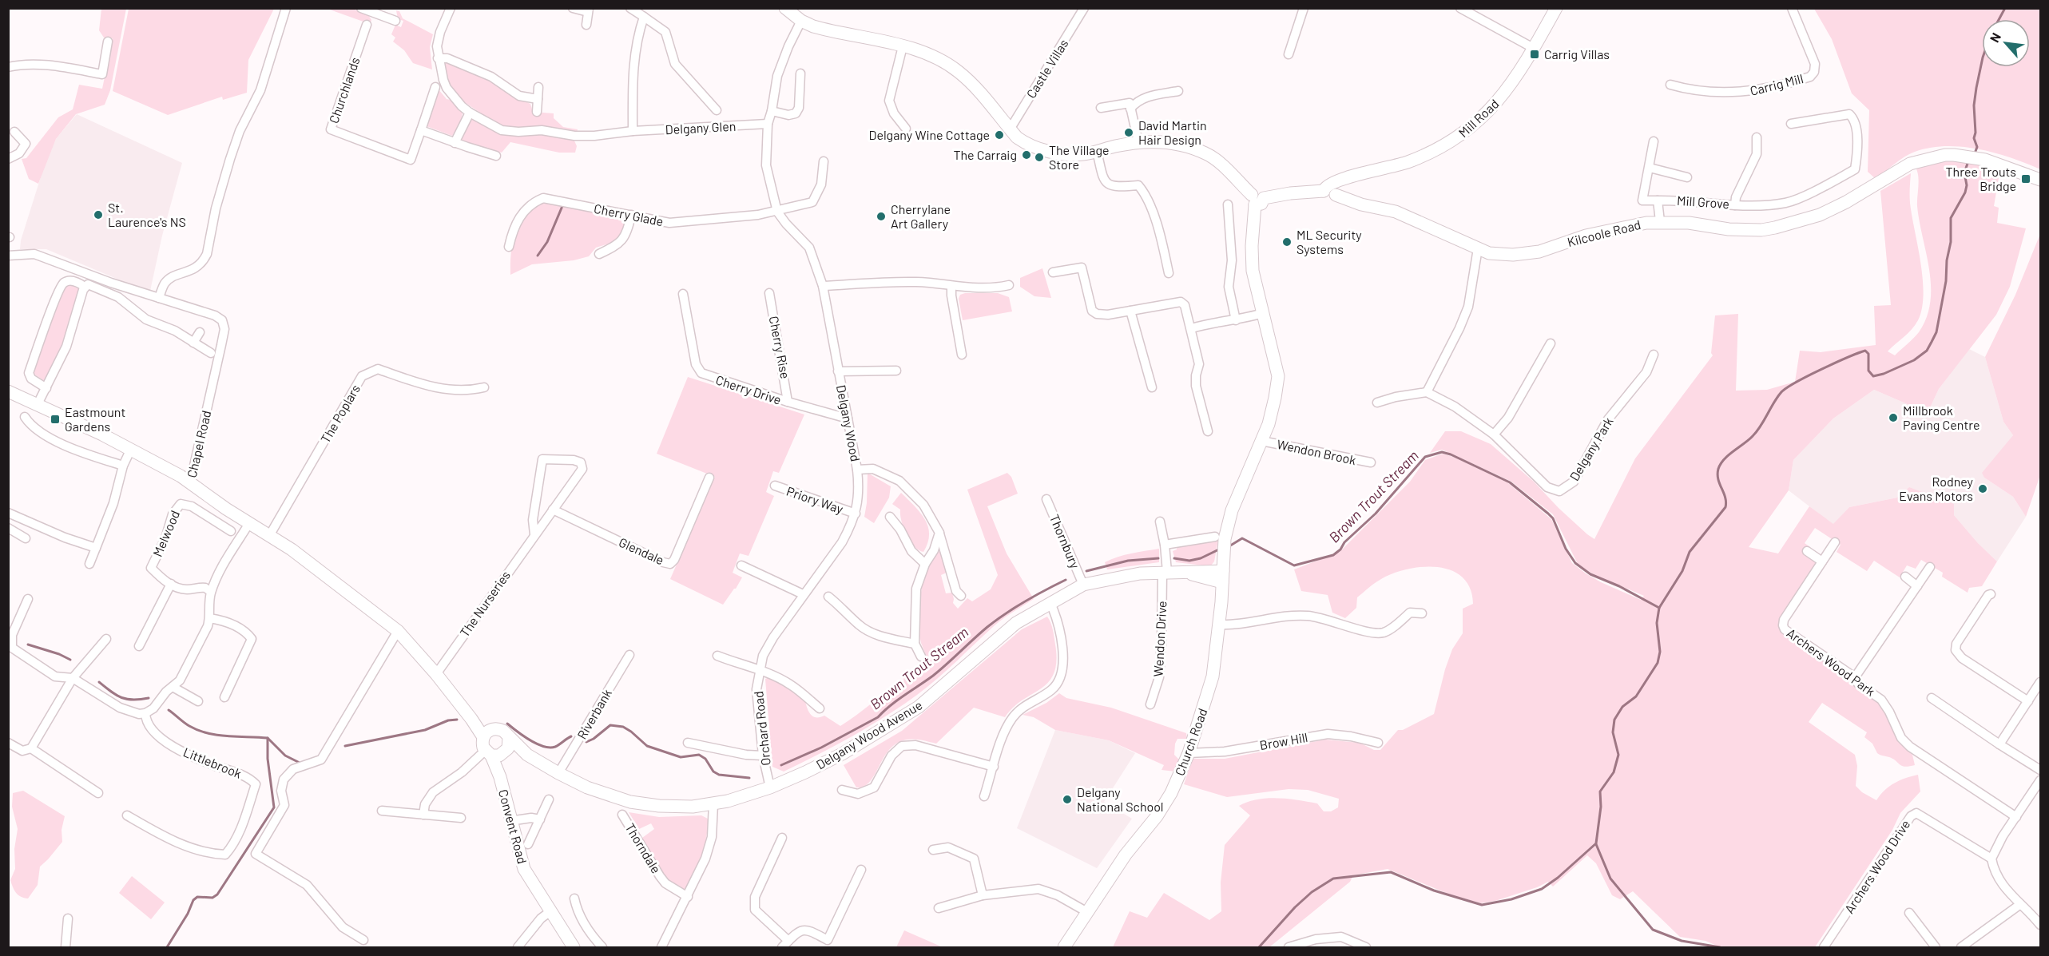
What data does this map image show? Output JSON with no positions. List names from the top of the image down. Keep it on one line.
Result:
{"streets":{"main road":["Mill Road","Kilcoole Road","Chapel Road","Delgany Wood Avenue","Church Road","Convent Road"],"street":["Castle Villas","Carrig Mill","Churchlands","Delgany Glen","Mill Grove","Cherry Glade","Cherry Rise","Cherry Drive","The Poplars","Delgany Wood","Delgany Park","Wendon Brook","Priory Way","Melwood","Thornbury","Glendale","The Nurseries","Wendon Drive","Archers Wood Park","Riverbank","Orchard Road","Brow Hill","Littlebrook","Thorndale","Archers Wood Drive"]},"crossings":[["Mill Road","Kilcoole Road"],["Delgany Glen","Delgany Wood"],["Mill Grove","Kilcoole Road"],["Cherry Glade","Delgany Wood"],["Cherry Rise","Cherry Drive"],["Cherry Drive","Delgany Wood"],["The Poplars","Chapel Road"],["Delgany Wood","Priory Way"],["Delgany Wood","Orchard Road"],["Chapel Road","The Nurseries"],["Chapel Road","Delgany Wood Avenue"],["Chapel Road","Convent Road"],["Wendon Brook","Church Road"],["Thornbury","Delgany Wood Avenue"],["Glendale","The Nurseries"],["Wendon Drive","Delgany Wood Avenue"],["Riverbank","Delgany Wood Avenue"],["Orchard Road","Delgany Wood Avenue"],["Delgany Wood Avenue","Church Road"],["Delgany Wood Avenue","Convent Road"],["Brow Hill","Church Road"]],"water":["Brown Trout Stream"],"places":{"transit":["Carrig Villas","Three Trouts Bridge","Eastmount Gardens"],"other":["David Martin Hair Design","Delgany Wine Cottage","The Carraig","The Village Store","St. Laurence's NS","Cherrylane Art Gallery","ML Security Systems","Millbrook Paving Centre","Rodney Evans Motors","Delgany National School"]},"north":"top left"}
